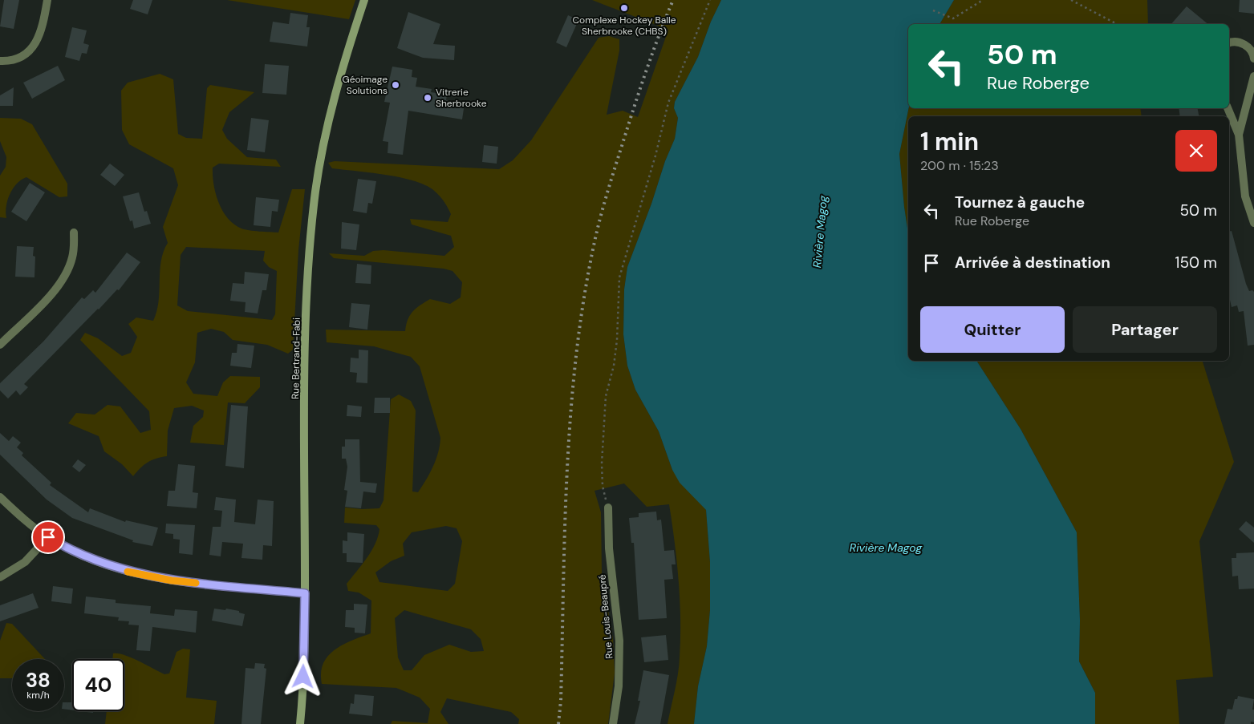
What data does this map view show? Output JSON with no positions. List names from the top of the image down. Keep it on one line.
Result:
{"streets":{"street":["Rue Bertrand-Fabi","Rue Louis-Beaupré"]},"water":["Rivière Magog"],"places":["Complexe Hockey Balle Sherbrooke (CHBS)","Géoimage Solutions","Vitrerie Sherbrooke"],"page":{"turn":["50 m","Rue Roberge"],"heading":["1 min","200 m · 15:23"],"list":[{"name":"Tournez à gauche","note":"Rue Roberge","value":"50 m"},{"name":"Arrivée à destination","value":"150 m"}],"buttons":["Quitter","Partager"],"speed":"38 km/h","limit":"40"}}
